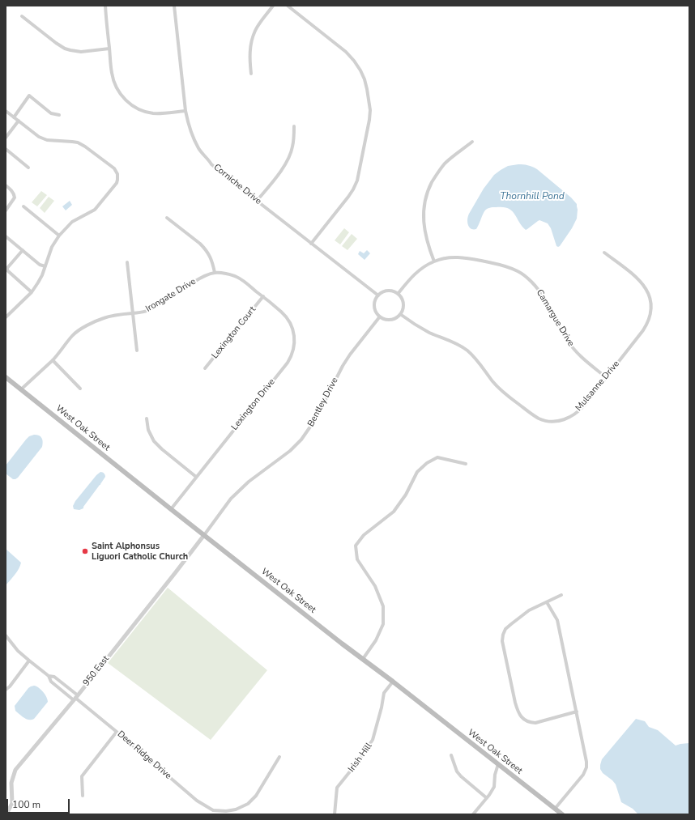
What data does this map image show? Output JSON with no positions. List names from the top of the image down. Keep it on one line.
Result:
{"streets":{"main road":["West Oak Street"],"street":["Corniche Drive","Irongate Drive","Camargue Drive","Lexington Court","Mulsanne Drive","Bentley Drive","Lexington Drive","950 East","Deer Ridge Drive","Irish Hill"]},"crossings":[["Corniche Drive","Camargue Drive"],["Corniche Drive","Mulsanne Drive"],["Corniche Drive","Bentley Drive"],["Irongate Drive","West Oak Street"],["Camargue Drive","Mulsanne Drive"],["Camargue Drive","Bentley Drive"],["Lexington Court","Lexington Drive"],["Mulsanne Drive","Bentley Drive"],["Bentley Drive","West Oak Street"],["Bentley Drive","950 East"],["Lexington Drive","West Oak Street"],["West Oak Street","950 East"],["West Oak Street","Irish Hill"],["950 East","Deer Ridge Drive"]],"water":["Thornhill Pond"],"places":["Saint Alphonsus Liguori Catholic Church"],"scale_bar":"100 m"}
